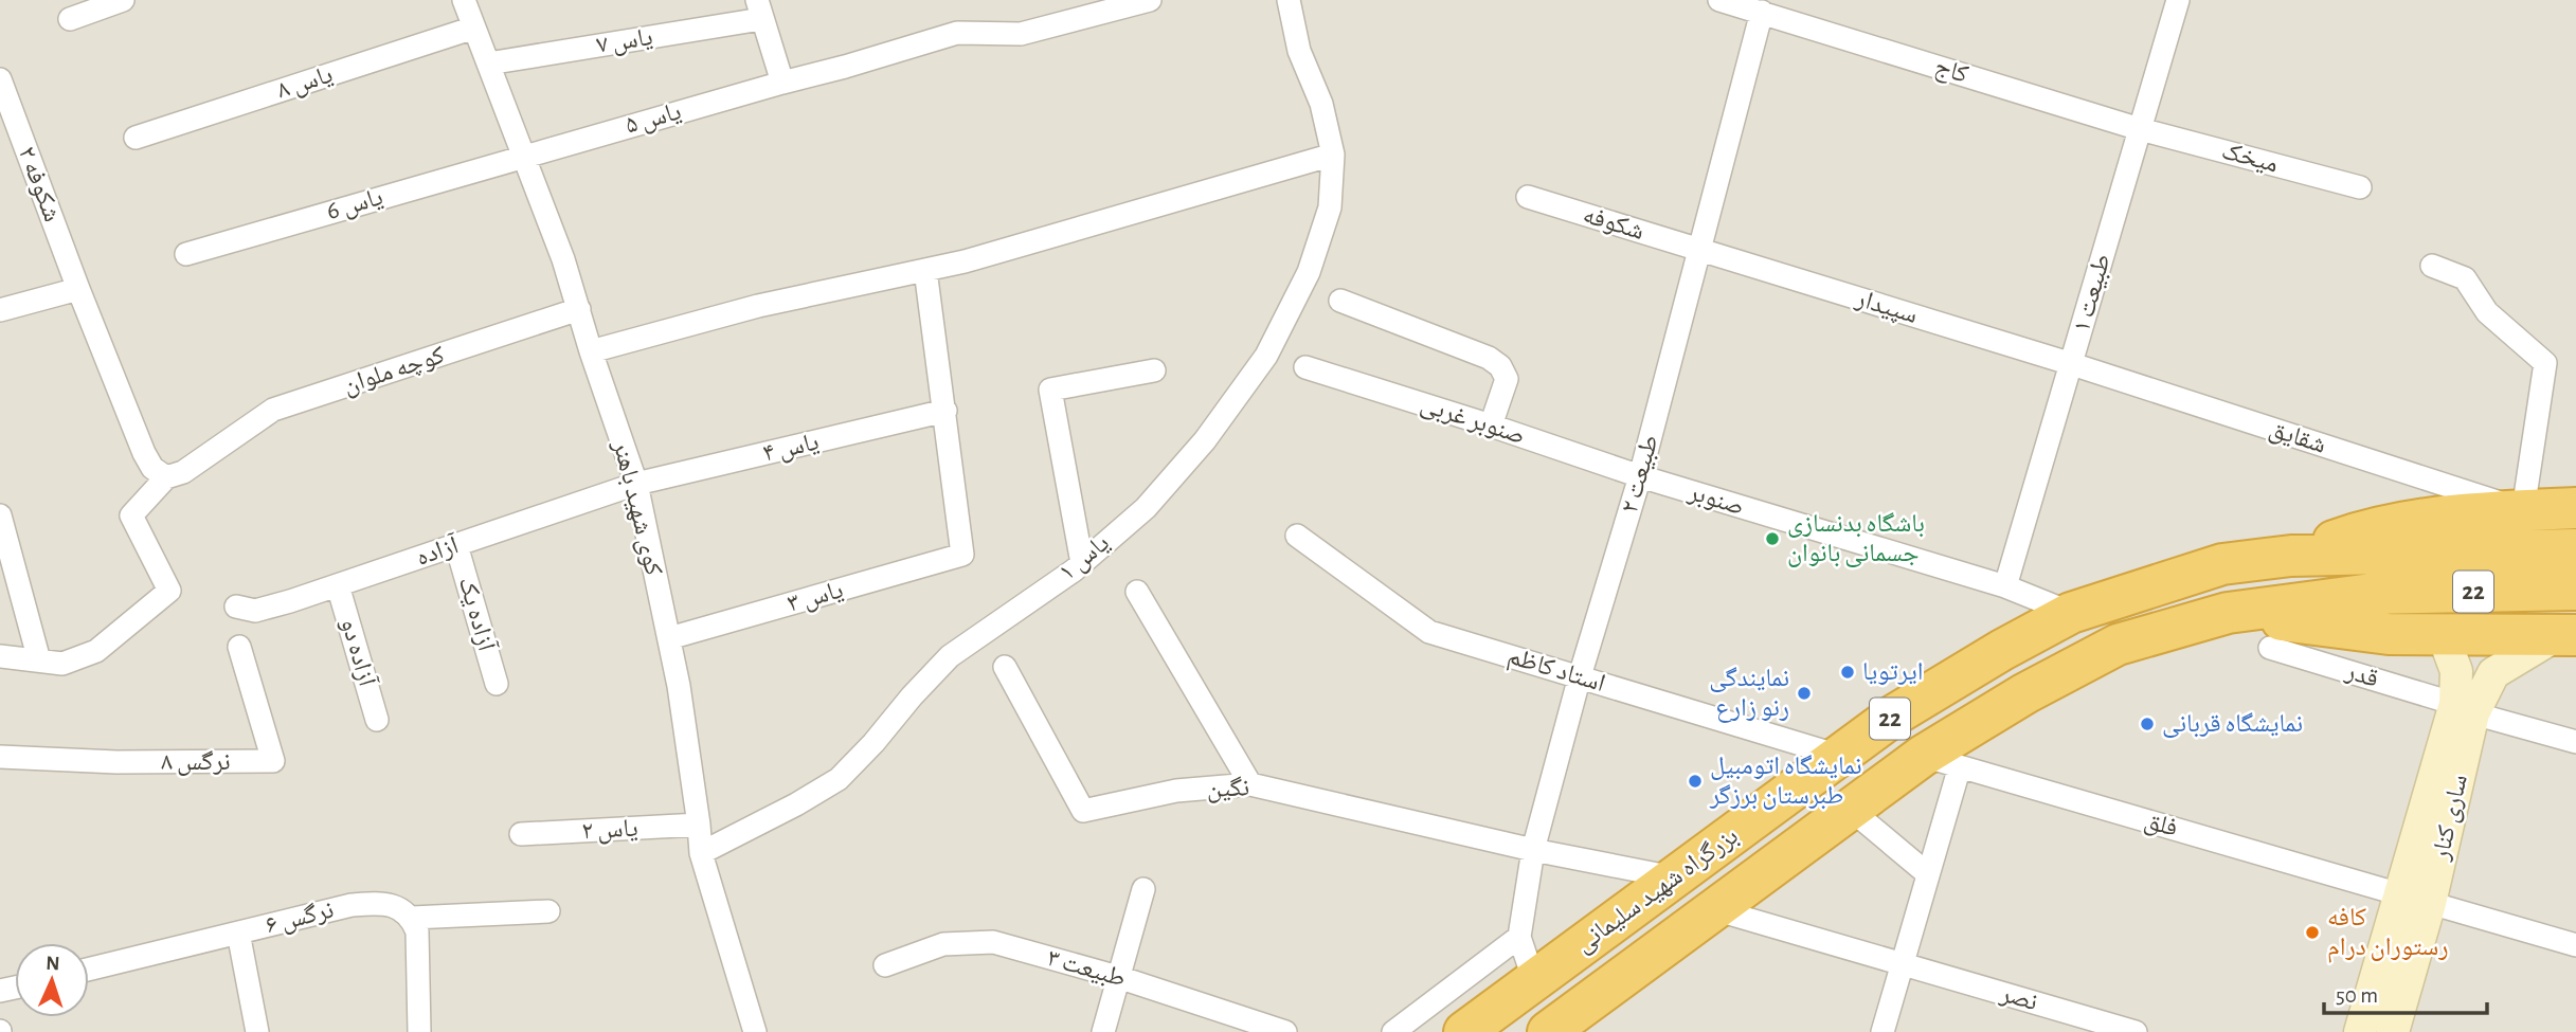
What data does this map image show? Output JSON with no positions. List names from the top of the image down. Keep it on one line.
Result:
{"streets":{"highway":["22","بزرگراه شهید سلیمانی"],"main road":["ساری کنار"],"street":["یاس ۷","کاج","یاس ۸","یاس ۵","میخک","شکوفه ۲","یاس 6","شکوفه","طبیعت ۱","سپیدار","کوچه ملوان","صنوبر غربی","شقایق","یاس ۴","طبیعت ۲","صنوبر","کوی شهید باهنر","آزاده","یاس ۱","یاس ۳","آزاده یک","آزاده دو","استاد کاظم","قدر","نرگس ۸","نگین","فلق","یاس ۲","نرگس ۶","طبیعت ٣","نصر"]},"crossings":[["یاس ۷","کوی شهید باهنر"],["کاج","میخک"],["کاج","طبیعت ۱"],["کاج","طبیعت ۲"],["یاس ۸","کوی شهید باهنر"],["یاس ۵","یاس 6"],["یاس ۵","کوی شهید باهنر"],["میخک","طبیعت ۱"],["شکوفه ۲","کوچه ملوان"],["یاس 6","کوی شهید باهنر"],["شکوفه","سپیدار"],["شکوفه","طبیعت ۲"],["طبیعت ۱","سپیدار"],["طبیعت ۱","شقایق"],["طبیعت ۱","صنوبر"],["سپیدار","شقایق"],["سپیدار","طبیعت ۲"],["کوچه ملوان","کوی شهید باهنر"],["صنوبر غربی","طبیعت ۲"],["صنوبر غربی","صنوبر"],["یاس ۴","کوی شهید باهنر"],["یاس ۴","آزاده"],["یاس ۴","یاس ۳"],["طبیعت ۲","صنوبر"],["طبیعت ۲","استاد کاظم"],["طبیعت ۲","نگین"],["صنوبر","بزرگراه شهید سلیمانی"],["کوی شهید باهنر","آزاده"],["کوی شهید باهنر","یاس ۱"],["کوی شهید باهنر","یاس ۳"],["کوی شهید باهنر","یاس ۲"],["آزاده","آزاده یک"],["آزاده","آزاده دو"],["استاد کاظم","بزرگراه شهید سلیمانی"],["قدر","ساری کنار"],["نگین","بزرگراه شهید سلیمانی"],["ساری کنار","فلق"],["فلق","بزرگراه شهید سلیمانی"],["بزرگراه شهید سلیمانی","نصر"]],"places":["باشگاه بدنسازی جسمانی بانوان","ایرتویا","نمایندگی رنو زارع","نمایشگاه قربانی","نمایشگاه اتومبیل طبرستان برزگر","کافه رستوران درام"],"scale_bar":"50 m","north":"top"}
